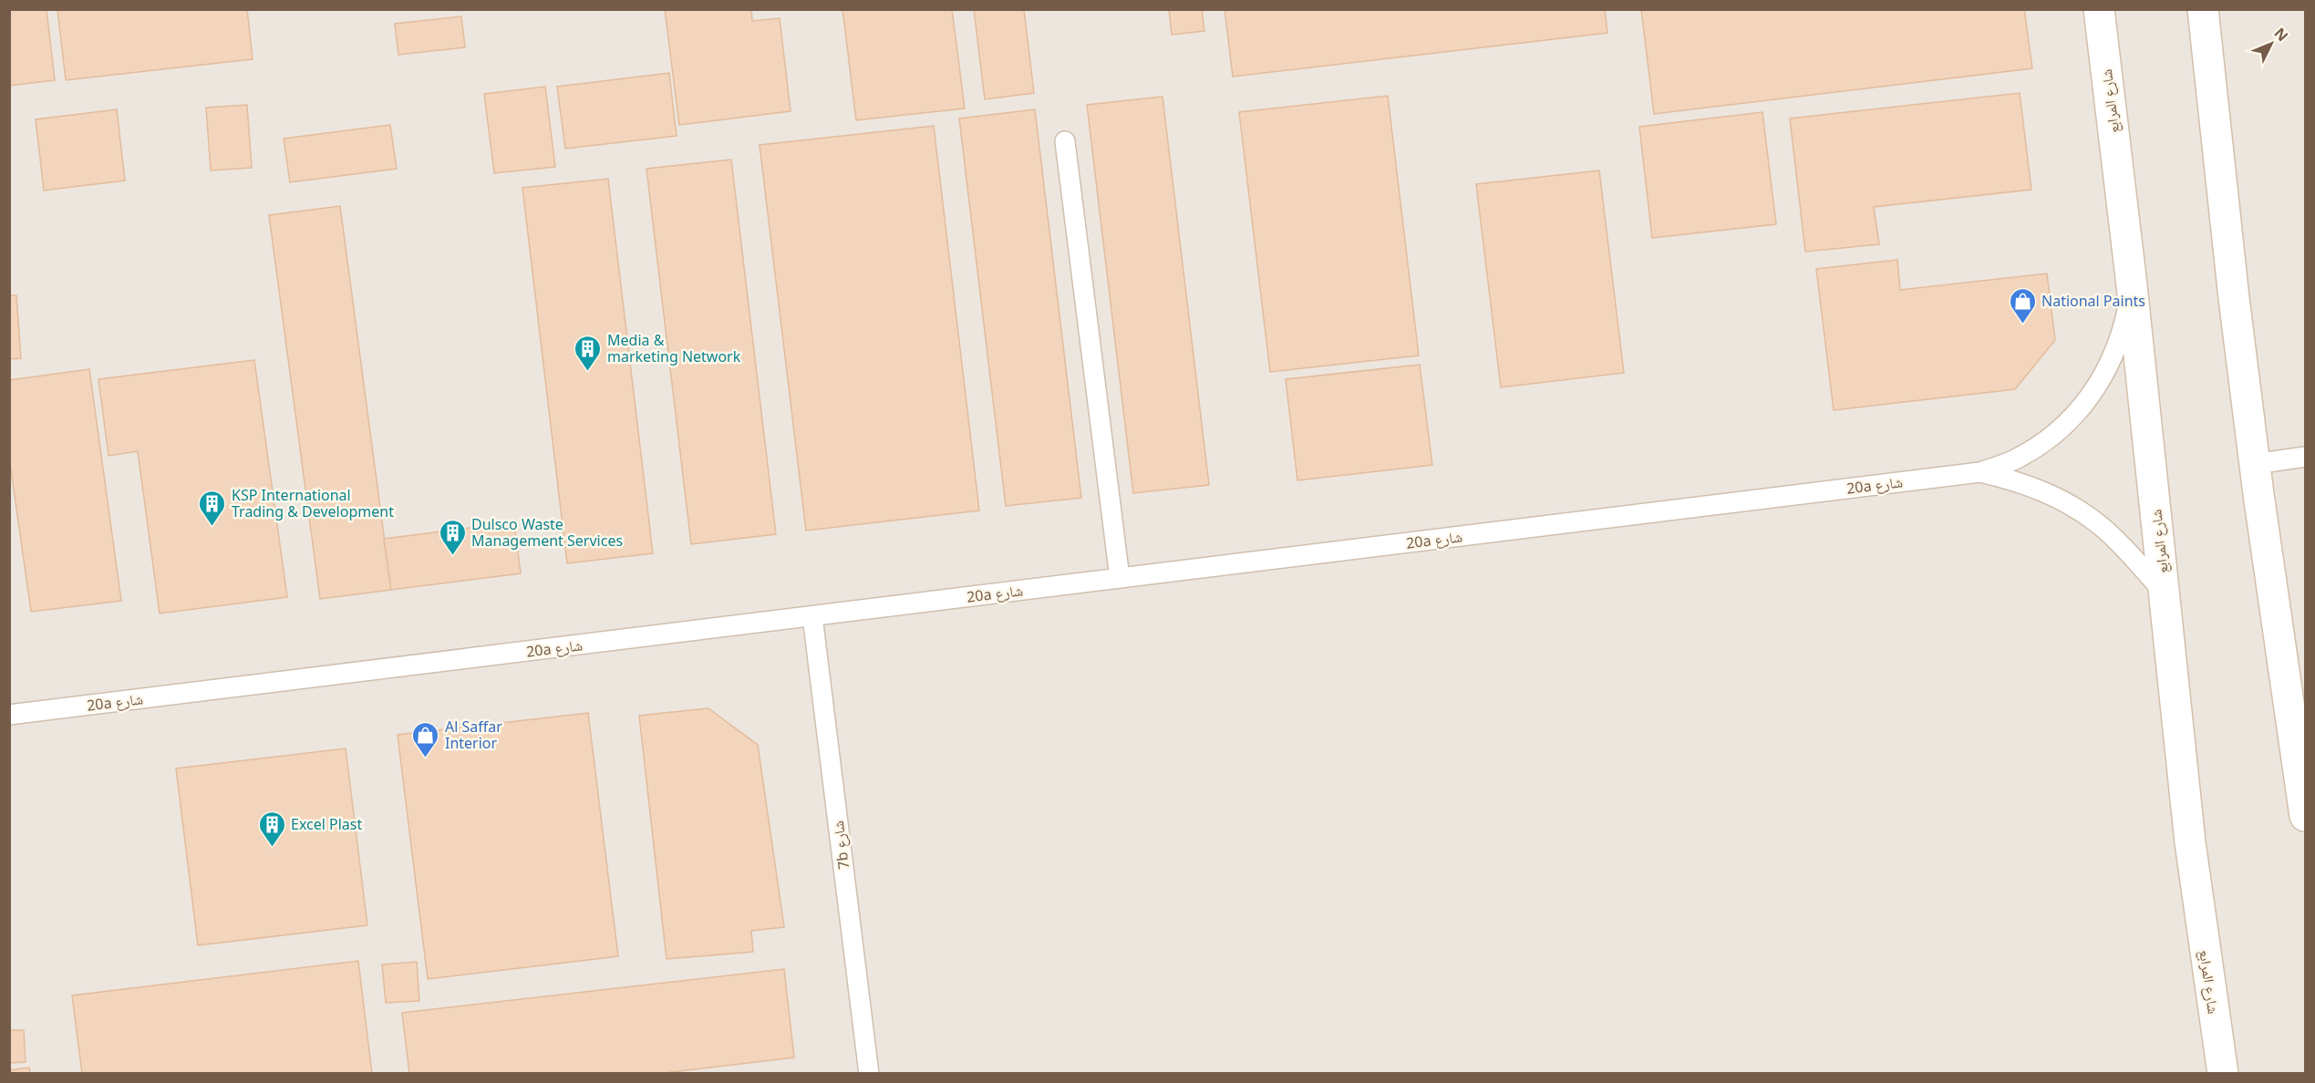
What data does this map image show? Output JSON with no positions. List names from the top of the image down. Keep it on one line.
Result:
{"streets":{"main road":["شارع المرابع"],"lane":["20a شارع","7b شارع"]},"crossings":[["شارع المرابع","20a شارع"],["20a شارع","7b شارع"]],"places":{"shop":["National Paints","Al Saffar Interior"],"building":["Media & marketing Network","KSP International Trading & Development","Dulsco Waste Management Services","Excel Plast"]},"north":"top right"}
